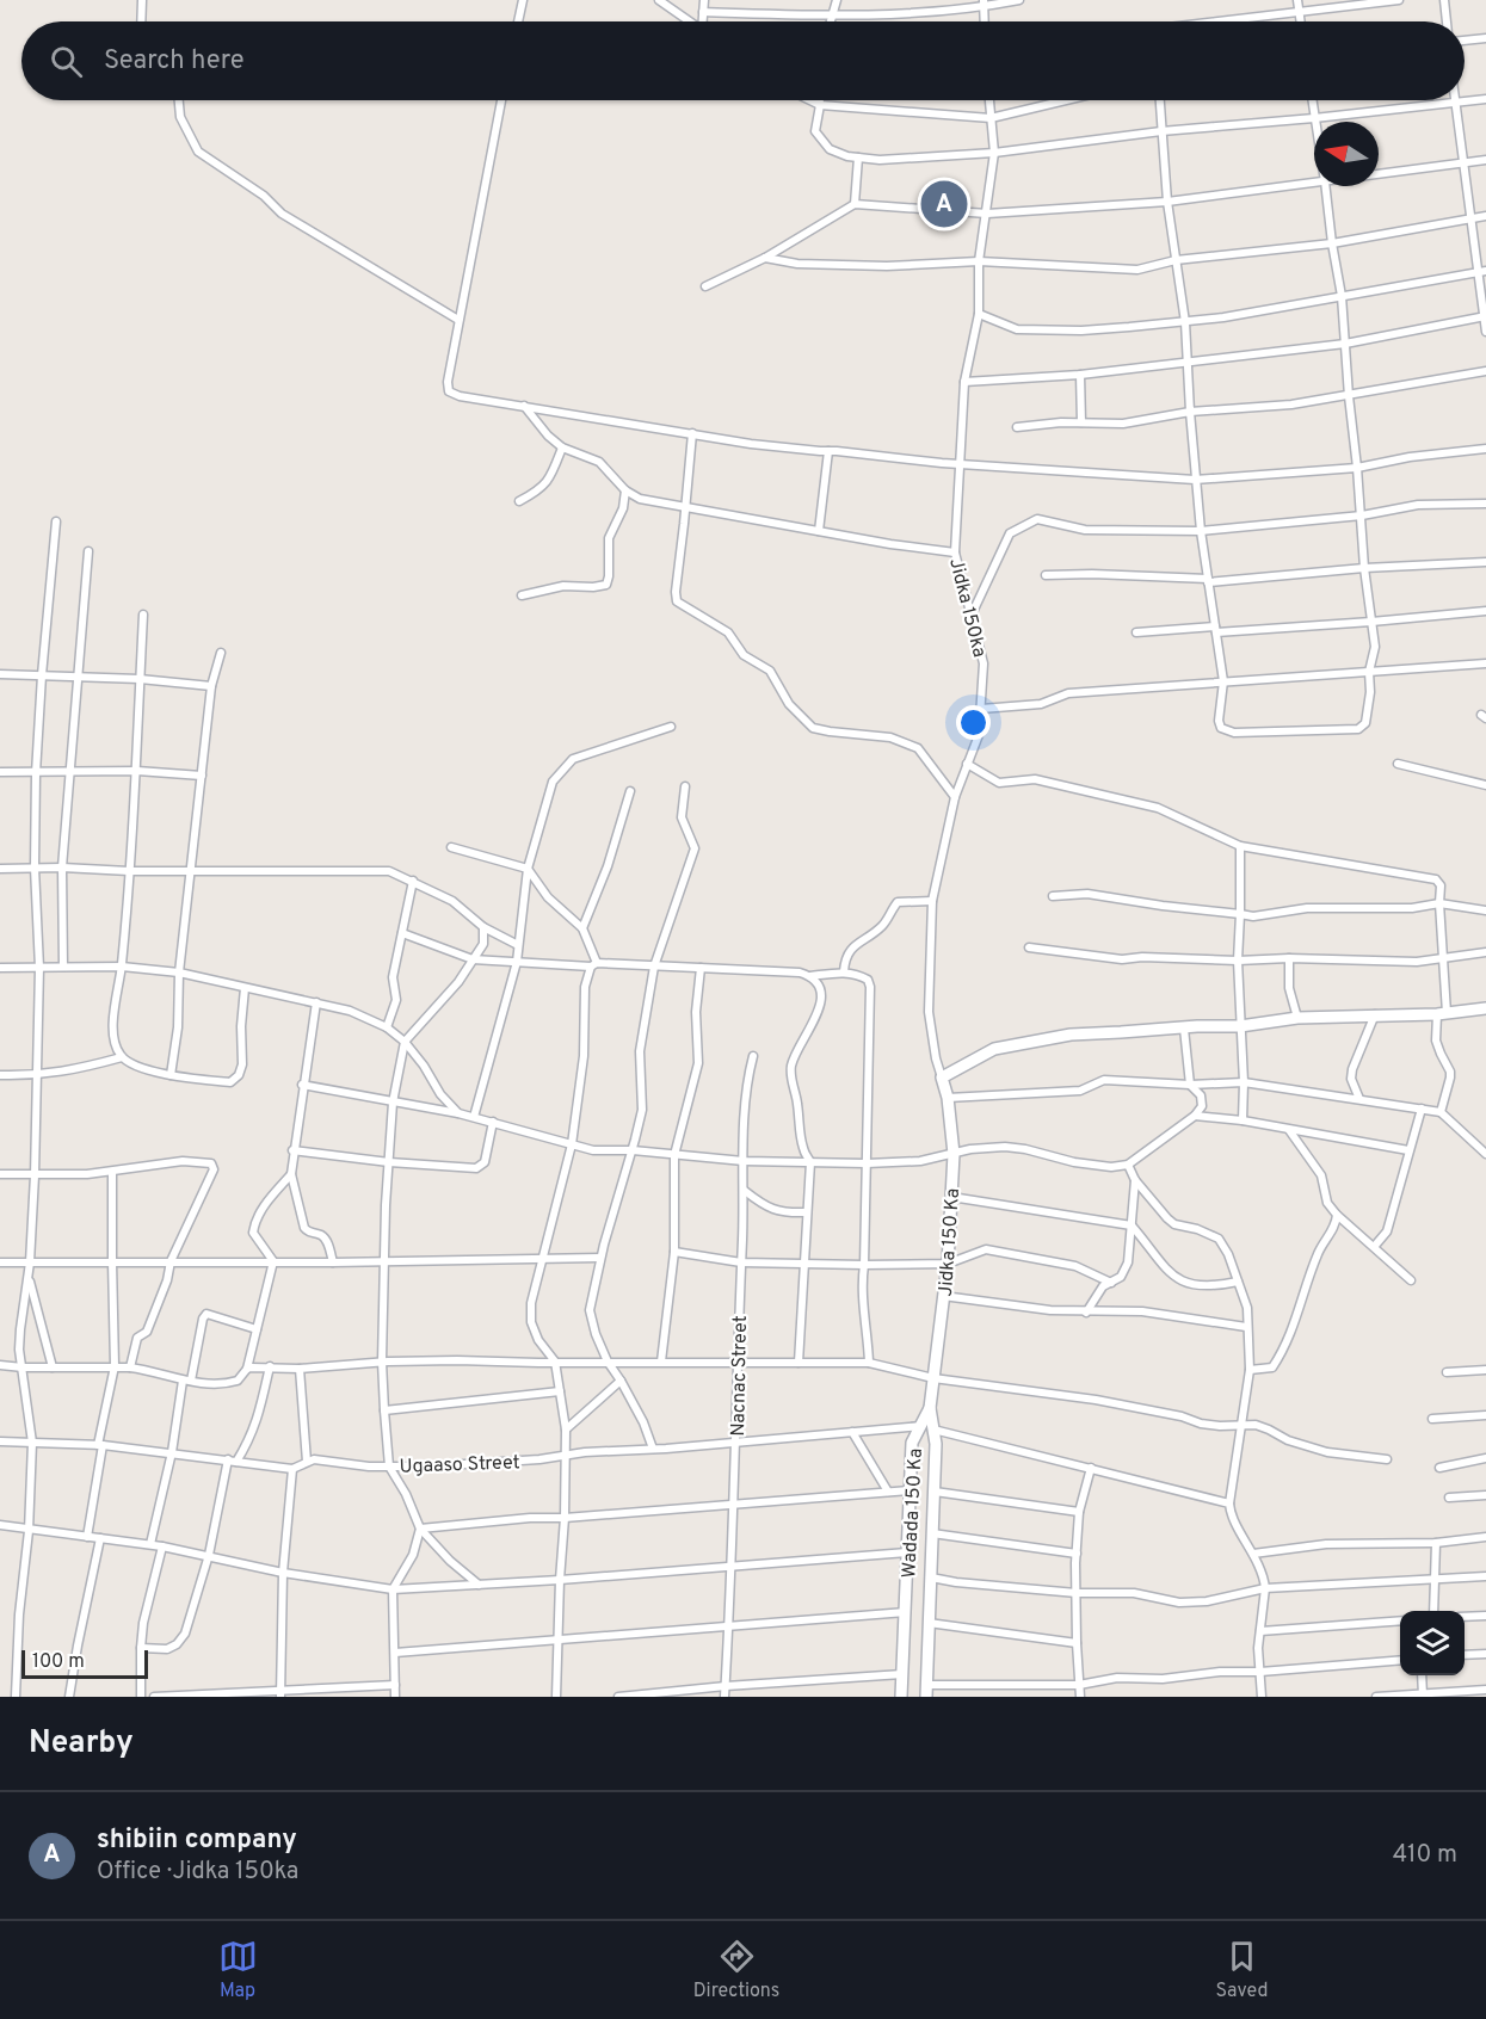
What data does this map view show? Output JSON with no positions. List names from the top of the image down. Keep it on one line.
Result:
{"streets":{"street":["Jidka 150ka","Jidka 150 Ka","Nacnac Street","Ugaaso Street","Wadada 150 Ka"]},"crossings":[["Jidka 150ka","Jidka 150 Ka"],["Jidka 150 Ka","Wadada 150 Ka"],["Nacnac Street","Ugaaso Street"],["Ugaaso Street","Wadada 150 Ka"]],"scale_bar":"100 m","north":"left","page":{"search":"Search here","pins":"A","scale":"100 m","heading":"Nearby","list":[{"mark":"A","name":"shibiin company","note":"Office · Jidka 150ka","value":"410 m"}],"nav":["Map","Directions","Saved"]}}
